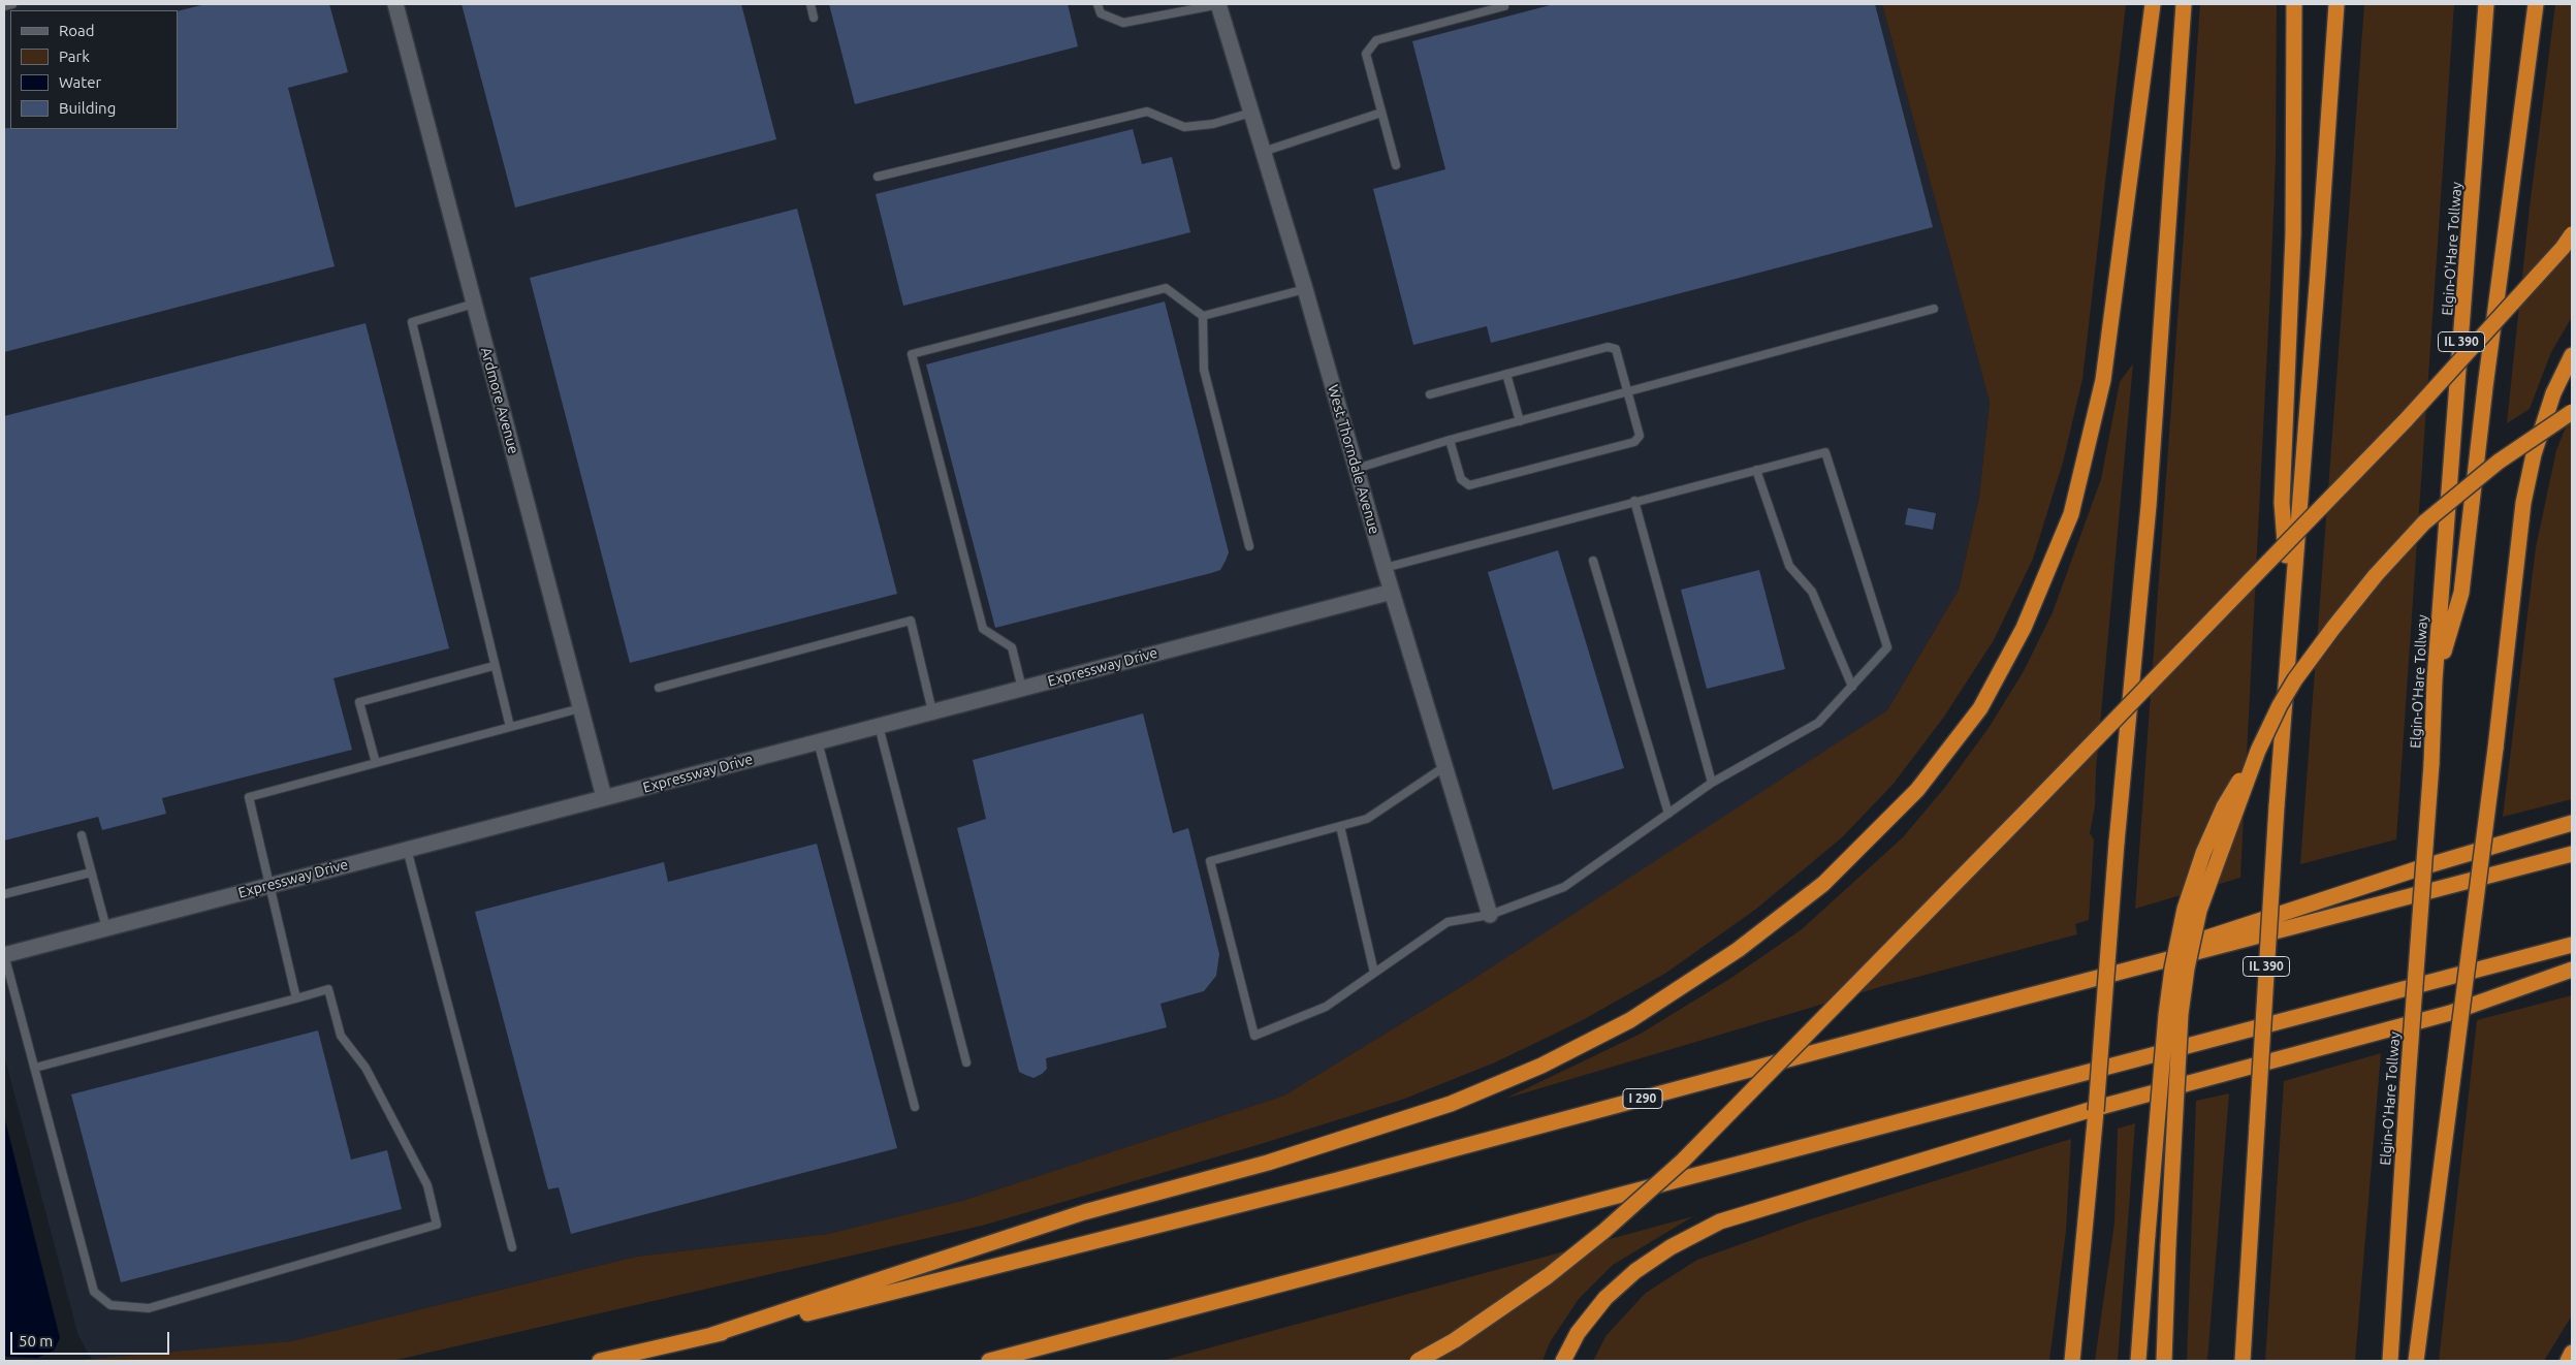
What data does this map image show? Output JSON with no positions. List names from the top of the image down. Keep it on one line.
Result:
{"streets":{"highway":["Elgin-O'Hare Tollway","IL 390","I 290"],"street":["Ardmore Avenue","West Thorndale Avenue","Expressway Drive"]},"crossings":[["Ardmore Avenue","Expressway Drive"],["West Thorndale Avenue","Expressway Drive"]],"legend":["Road","Park","Water","Building"],"scale_bar":"50 m"}
